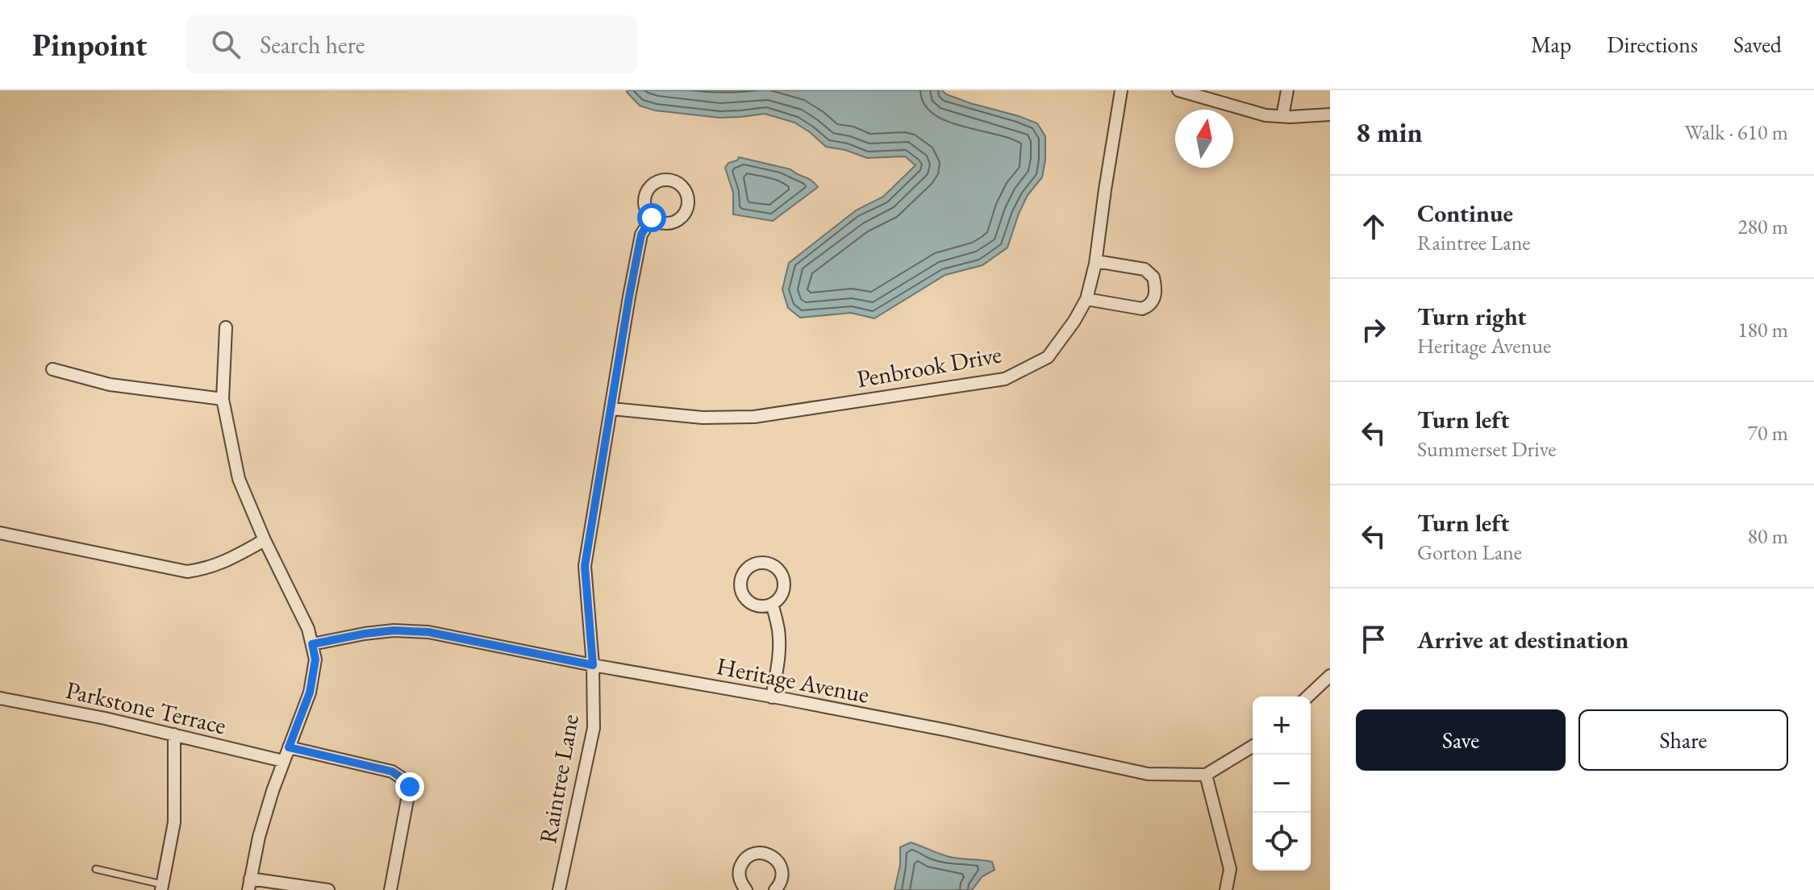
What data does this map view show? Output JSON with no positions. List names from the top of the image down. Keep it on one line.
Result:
{"streets":{"street":["Penbrook Drive","Heritage Avenue","Parkstone Terrace","Raintree Lane"]},"crossings":[["Penbrook Drive","Raintree Lane"],["Heritage Avenue","Raintree Lane"]],"north":"top","page":{"header":"Pinpoint","search":"Search here","nav":["Map","Directions","Saved"],"heading":["8 min","Walk · 610 m"],"list":[["Continue","Raintree Lane","280 m"],["Turn right","Heritage Avenue","180 m"],["Turn left","Summerset Drive","70 m"],["Turn left","Gorton Lane","80 m"],"Arrive at destination"],"buttons":["Save","Share"],"map_buttons":["+","−"]}}
